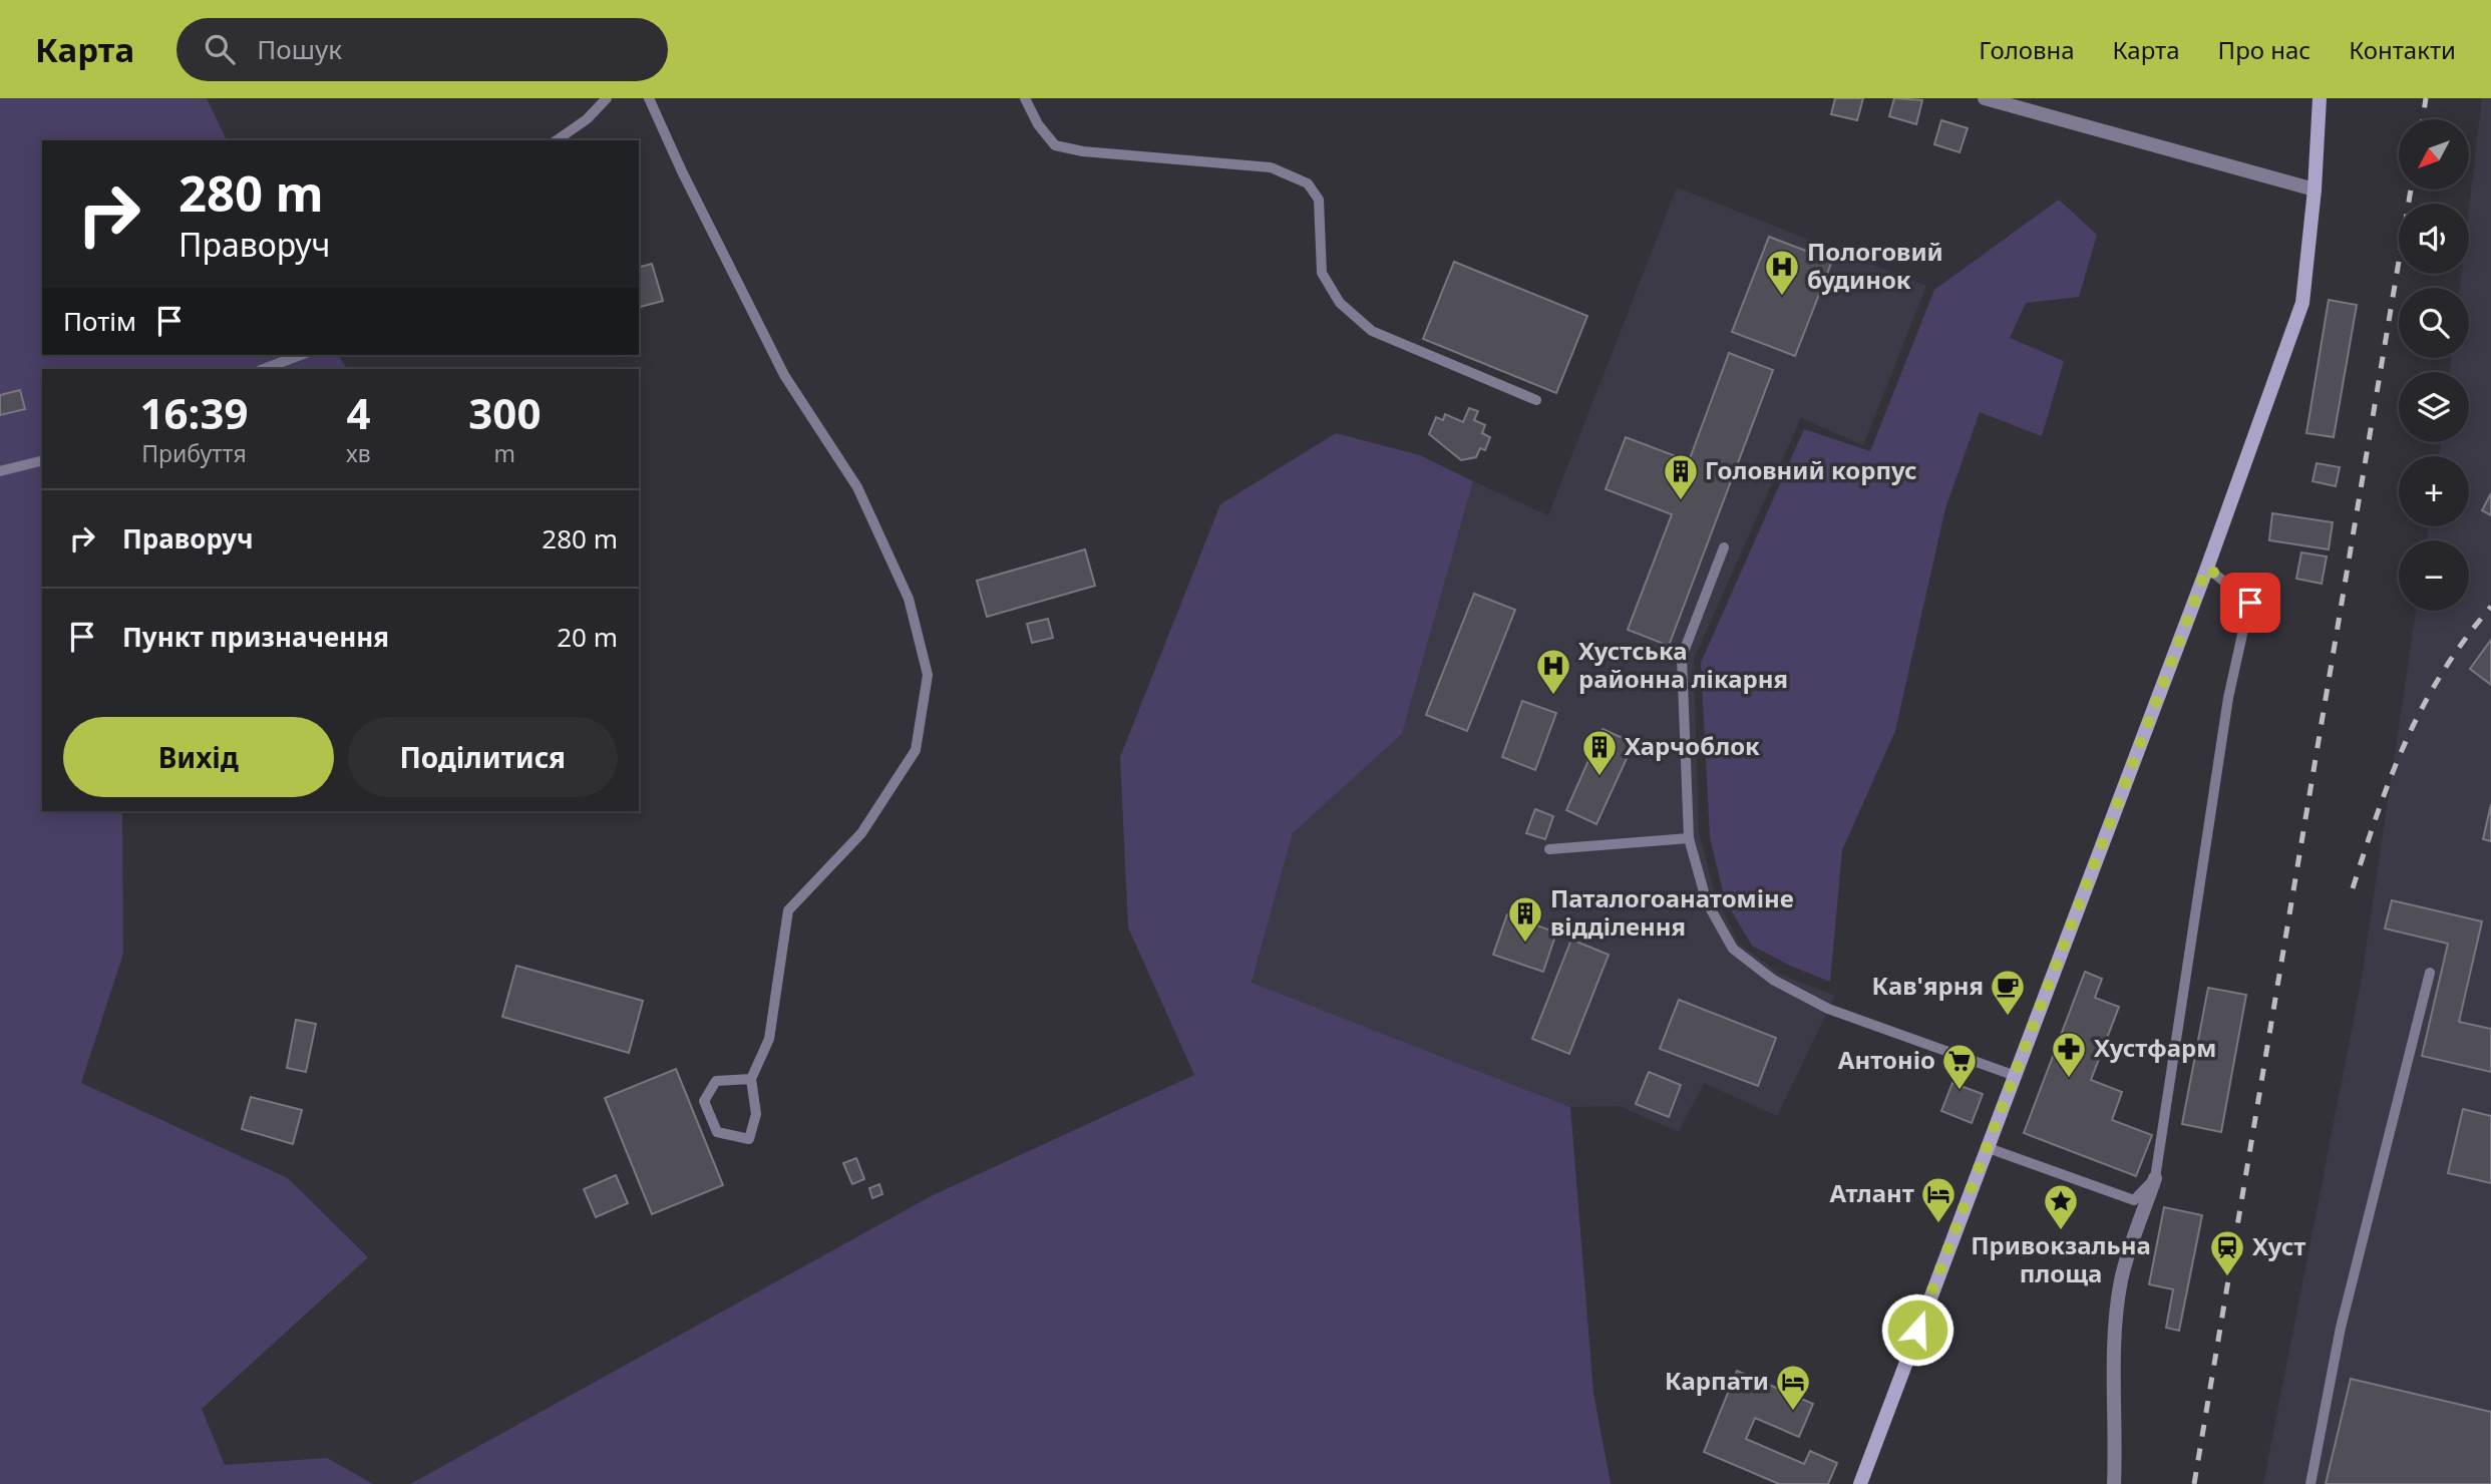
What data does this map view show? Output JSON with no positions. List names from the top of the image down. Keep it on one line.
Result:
{"places":{"hospital":["Пологовий будинок","Хустська районна лікарня"],"building":["Головний корпус","Харчоблок","Паталогоанатоміне відділення"],"cafe":["Кав'ярня"],"pharmacy":["Хустфарм"],"supermarket":["Антоніо"],"hotel":["Атлант","Карпати"],"place":["Привокзальна площа"],"station":["Хуст"]},"north":"bottom left","page":{"header":"Карта","search":"Пошук","nav":["Головна","Карта","Про нас","Контакти"],"map_buttons":["+","−"],"turn":["280 m","Праворуч"],"then":"Потім","eta":["16:39","Прибуття","4","хв","300","m"],"list":[{"name":"Праворуч","value":"280 m"},{"name":"Пункт призначення","value":"20 m"}],"buttons":["Вихід","Поділитися"]}}
